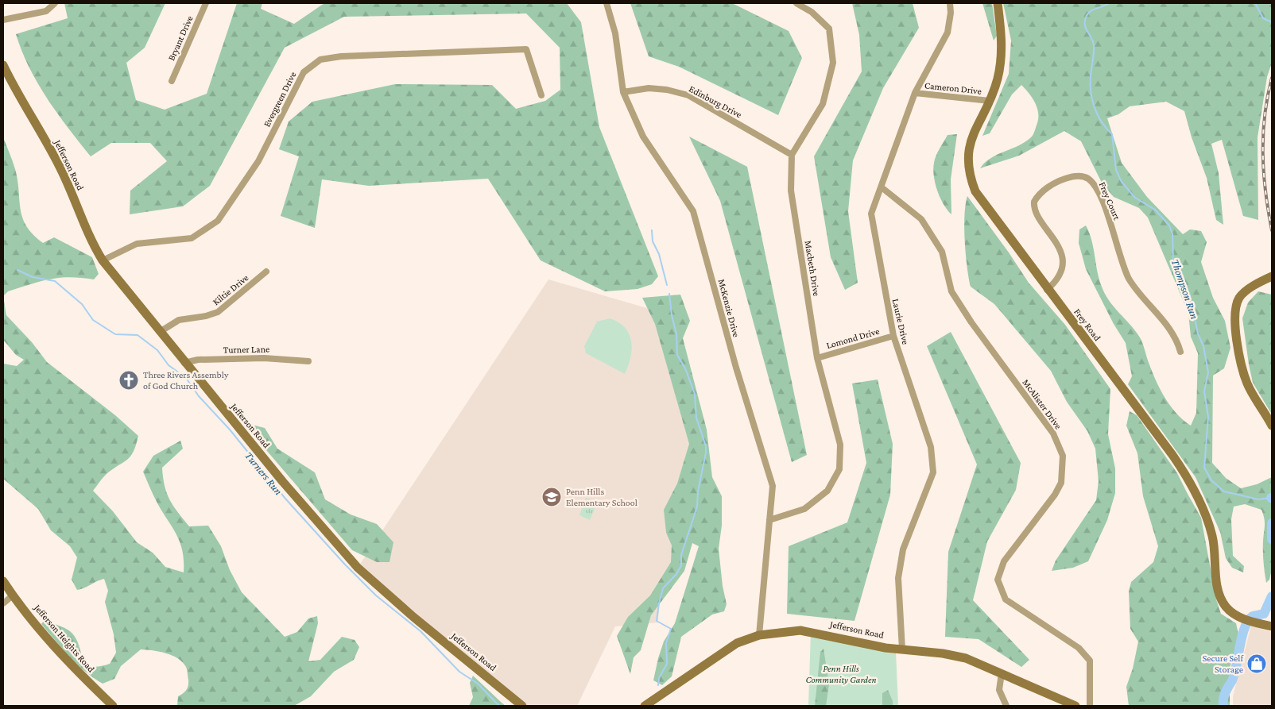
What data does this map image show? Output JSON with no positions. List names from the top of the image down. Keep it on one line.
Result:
{"streets":{"street":["Bryant Drive","Cameron Drive","Evergreen Drive","Edinburg Drive","Jefferson Road","Frey Court","Macbeth Drive","Kiltie Drive","McKenzie Drive","Laurie Drive","Frey Road","Lomond Drive","Turner Lane","McAlister Drive","Jefferson Heights Road"]},"crossings":[["Cameron Drive","Laurie Drive"],["Cameron Drive","Frey Road"],["Evergreen Drive","Jefferson Road"],["Edinburg Drive","Macbeth Drive"],["Edinburg Drive","McKenzie Drive"],["Jefferson Road","Kiltie Drive"],["Jefferson Road","McKenzie Drive"],["Jefferson Road","Laurie Drive"],["Jefferson Road","Turner Lane"],["Frey Court","Frey Road"],["Macbeth Drive","McKenzie Drive"],["Macbeth Drive","Lomond Drive"],["Laurie Drive","Lomond Drive"],["Laurie Drive","McAlister Drive"]],"water":["Thompson Run","Turners Run"],"parks":["Penn Hills Community Garden"],"places":{"church":["Three Rivers Assembly of God Church"],"school or university":["Penn Hills Elementary School"],"shop":["Secure Self Storage"]}}
